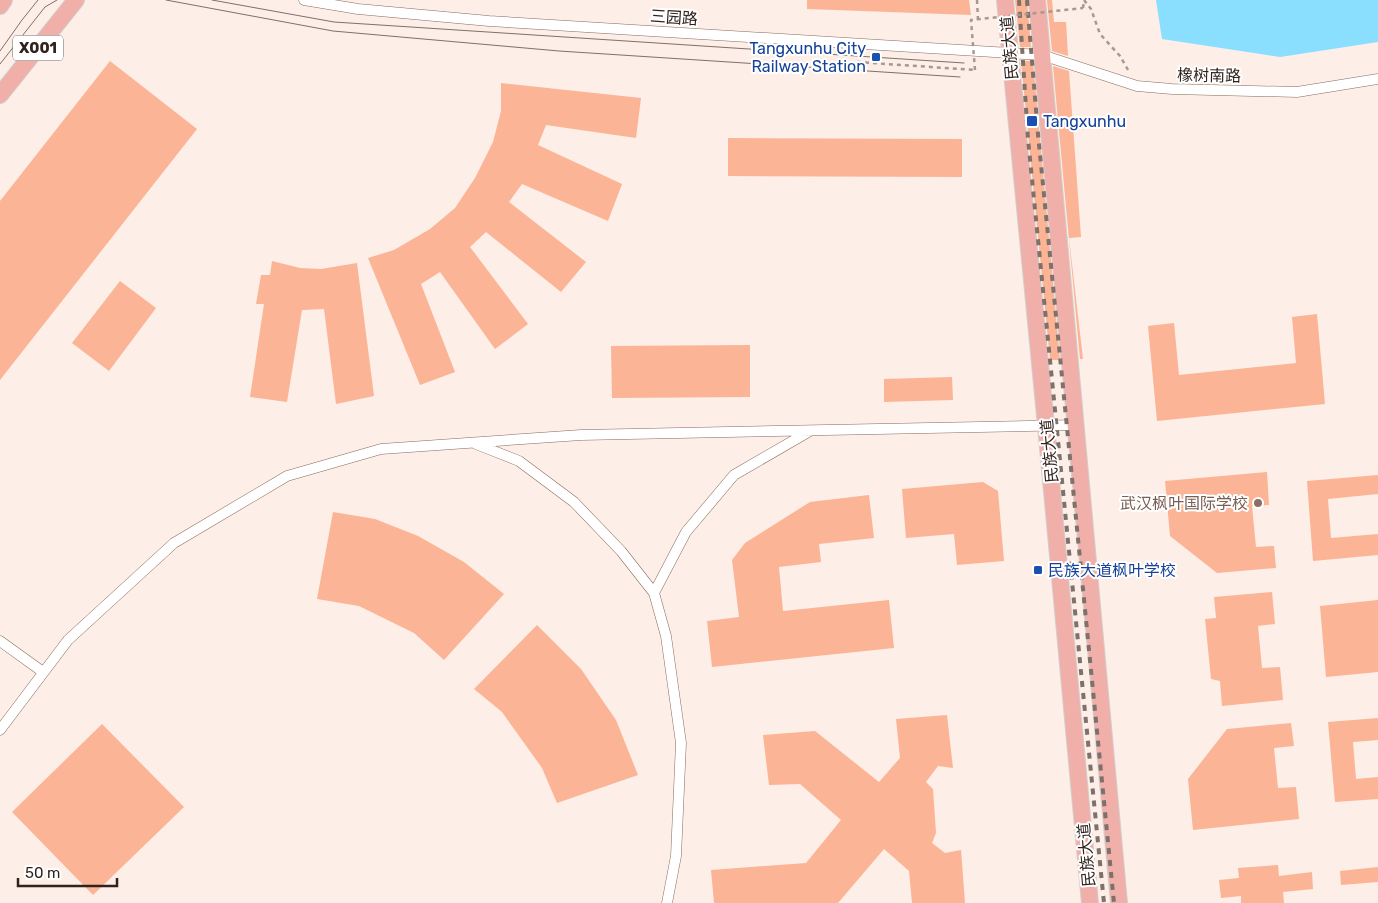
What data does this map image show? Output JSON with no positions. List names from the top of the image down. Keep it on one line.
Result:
{"streets":{"main road":["X001","民族大道"],"street":["三园路","橡树南路"]},"crossings":[["三园路","民族大道"],["三园路","橡树南路"],["民族大道","橡树南路"]],"places":{"transit":["Tangxunhu City Railway Station","Tangxunhu","民族大道枫叶学校"],"other":["武汉枫叶国际学校"]},"scale_bar":"50 m"}
